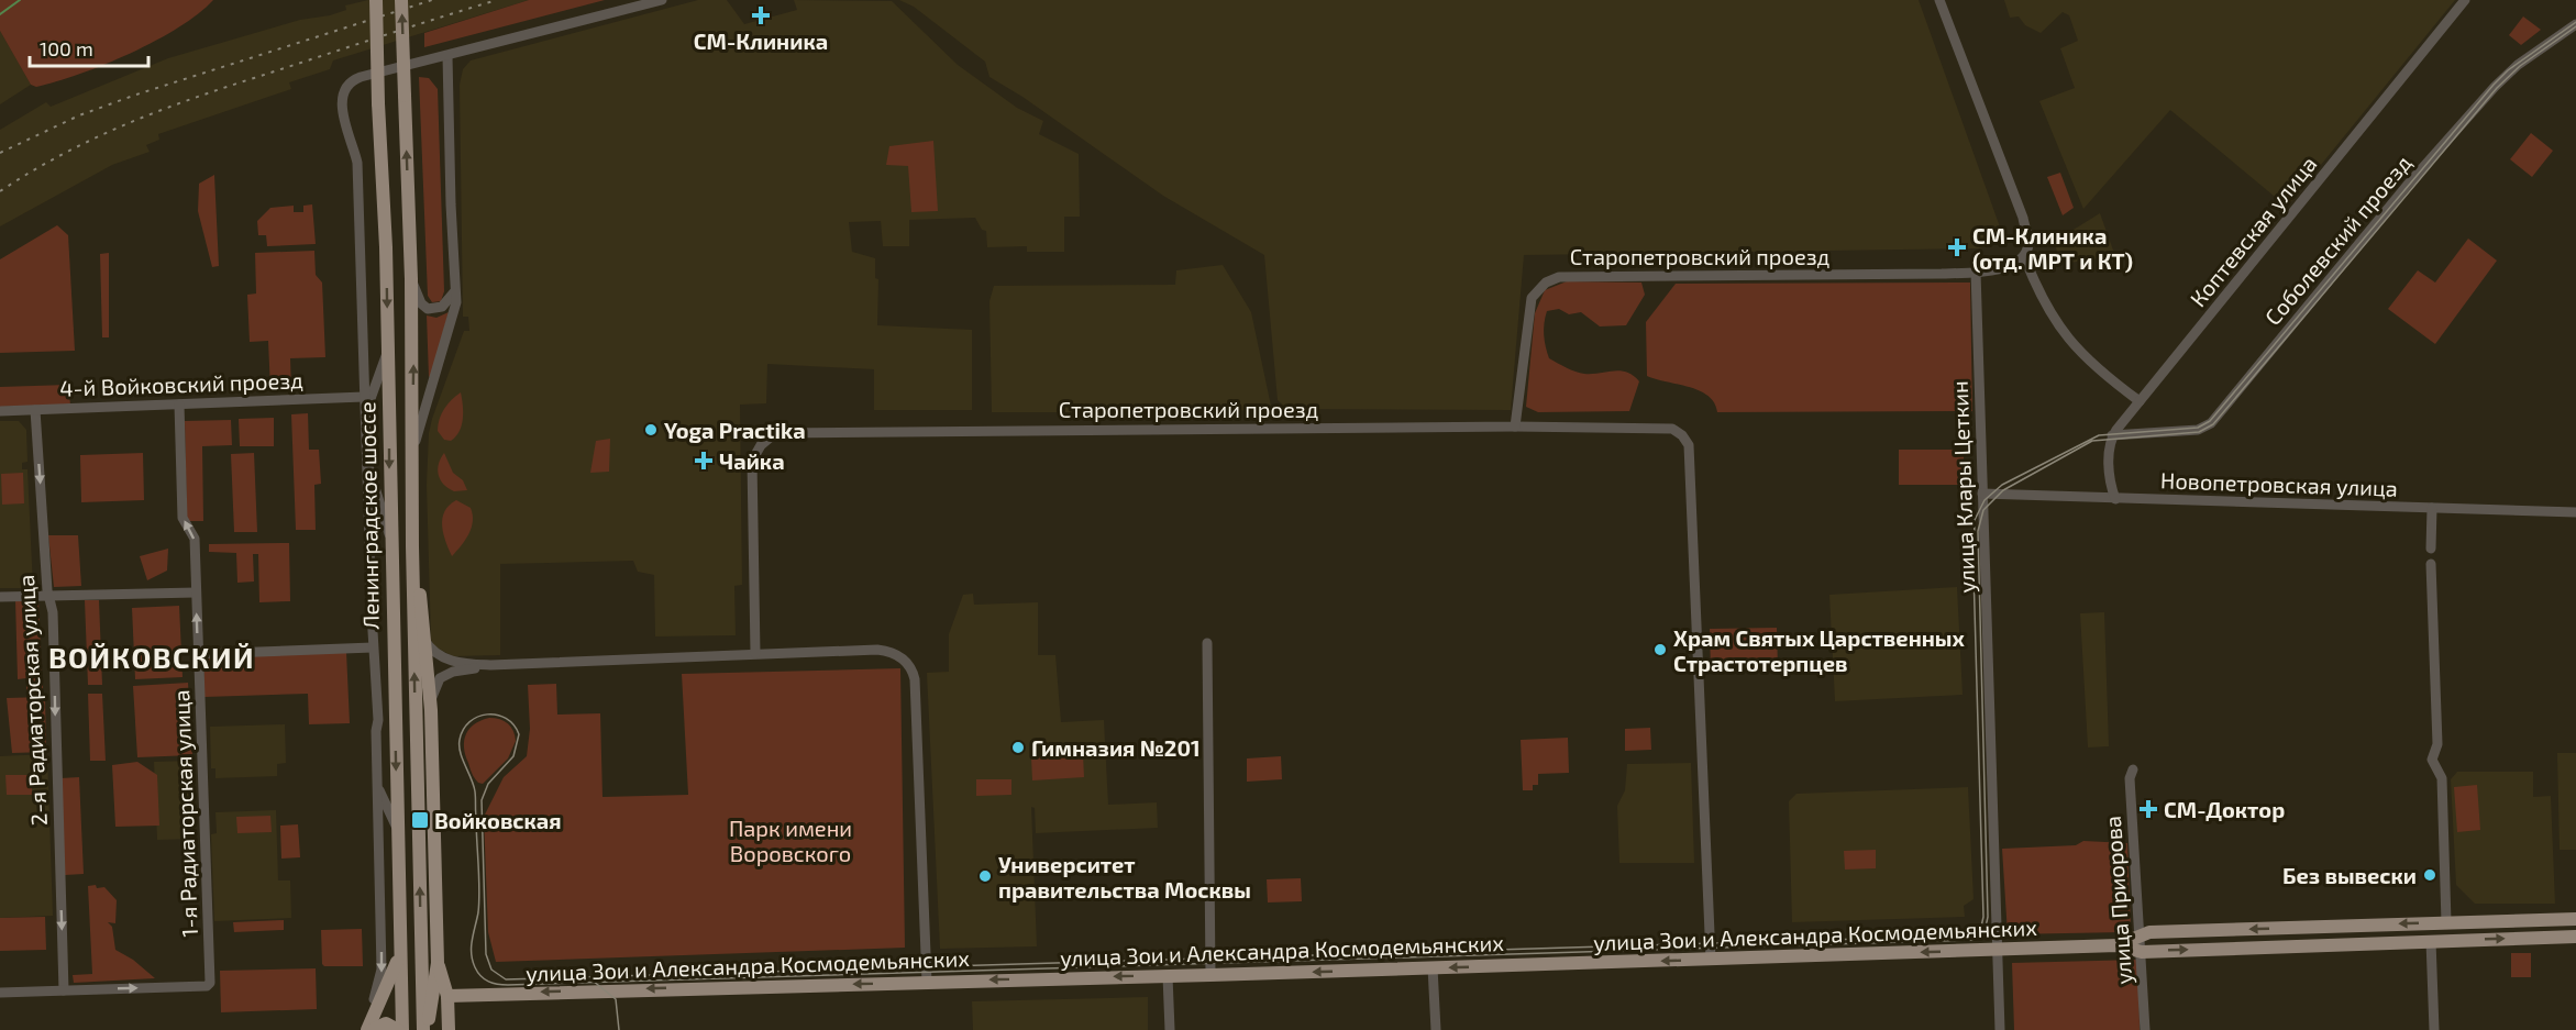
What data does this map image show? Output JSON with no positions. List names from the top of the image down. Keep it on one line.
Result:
{"streets":{"main road":["Ленинградское шоссе","улица Зои и Александра Космодемьянских"],"street":["Коптевская улица","Соболевский проезд","Старопетровский проезд","4-й Войковский проезд","Новопетровская улица","улица Клары Цеткин","2-я Радиаторская улица","1-я Радиаторская улица","улица Приорова"]},"crossings":[["Коптевская улица","Соболевский проезд"],["Старопетровский проезд","улица Клары Цеткин"],["4-й Войковский проезд","2-я Радиаторская улица"],["4-й Войковский проезд","1-я Радиаторская улица"],["Новопетровская улица","улица Клары Цеткин"],["улица Клары Цеткин","улица Зои и Александра Космодемьянских"],["2-я Радиаторская улица","1-я Радиаторская улица"],["улица Приорова","улица Зои и Александра Космодемьянских"]],"one_way":["2-я Радиаторская улица","1-я Радиаторская улица"],"districts":["ВОЙКОВСКИЙ"],"parks":["Парк имени Воровского"],"places":{"health":["СМ-Клиника","СМ-Клиника (отд. МРТ и КТ)","Чайка","СМ-Доктор"],"other":["Yoga Practika","Храм Святых Царственных Страстотерпцев","Гимназия №201","Без вывески","Университет правительства Москвы"],"transit":["Войковская"]},"scale_bar":"100 m"}
